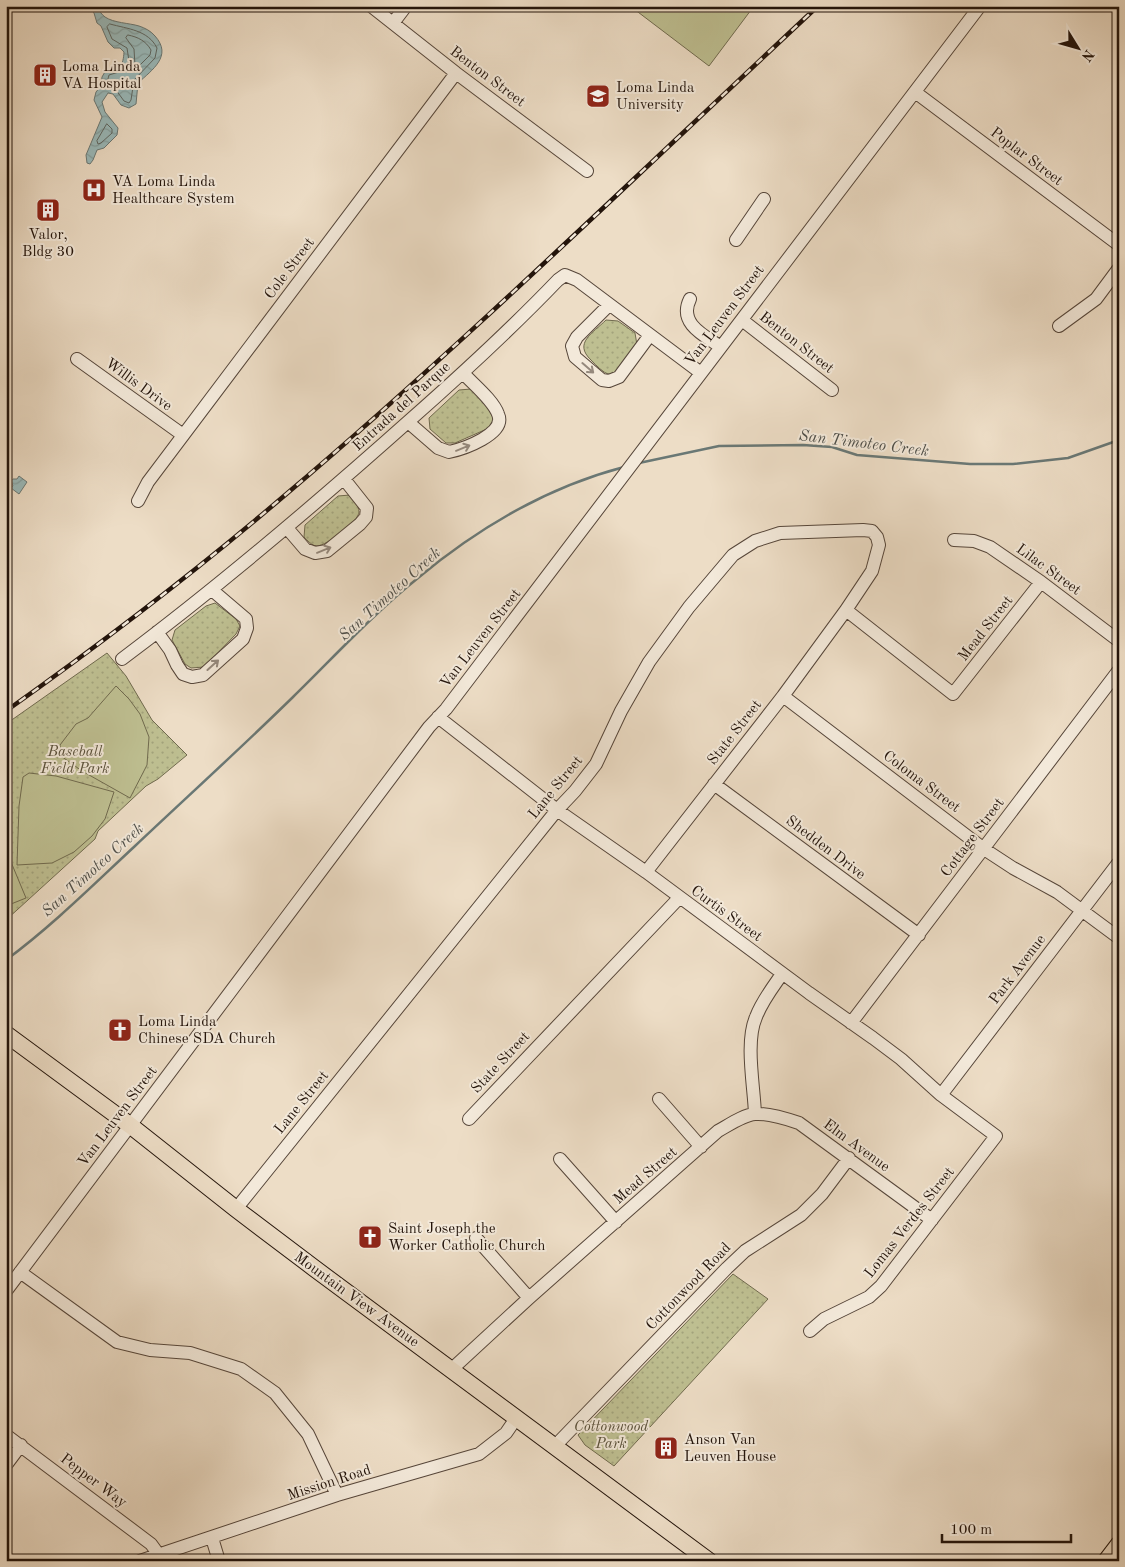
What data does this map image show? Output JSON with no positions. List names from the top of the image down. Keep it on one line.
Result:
{"streets":{"main road":["Mountain View Avenue"],"street":["Benton Street","Poplar Street","Cole Street","Van Leuven Street","Willis Drive","Entrada del Parque","Lilac Street","Mead Street","State Street","Coloma Street","Lane Street","Cottage Street","Shedden Drive","Curtis Street","Park Avenue","Elm Avenue","Lomas Verdes Street","Cottonwood Road","Pepper Way","Mission Road"]},"crossings":[["Benton Street","Cole Street"],["Benton Street","Van Leuven Street"],["Poplar Street","Van Leuven Street"],["Cole Street","Willis Drive"],["Van Leuven Street","Entrada del Parque"],["Van Leuven Street","Curtis Street"],["Van Leuven Street","Mountain View Avenue"],["Lilac Street","Mead Street"],["Mead Street","State Street"],["Mead Street","Lane Street"],["Mead Street","Elm Avenue"],["Mead Street","Mountain View Avenue"],["State Street","Coloma Street"],["State Street","Lane Street"],["State Street","Shedden Drive"],["State Street","Curtis Street"],["Coloma Street","Cottage Street"],["Coloma Street","Park Avenue"],["Lane Street","Curtis Street"],["Lane Street","Mountain View Avenue"],["Cottage Street","Shedden Drive"],["Cottage Street","Curtis Street"],["Curtis Street","Park Avenue"],["Curtis Street","Lomas Verdes Street"],["Elm Avenue","Lomas Verdes Street"],["Elm Avenue","Cottonwood Road"],["Cottonwood Road","Mountain View Avenue"],["Mountain View Avenue","Mission Road"],["Pepper Way","Mission Road"]],"water":["San Timoteo Creek"],"parks":["Baseball Field Park","Cottonwood Park"],"places":{"building":["Loma Linda VA Hospital","Valor, Bldg 30","Anson Van Leuven House"],"school or university":["Loma Linda University"],"hospital":["VA Loma Linda Healthcare System"],"church":["Loma Linda Chinese SDA Church","Saint Joseph the Worker Catholic Church"]},"scale_bar":"100 m","north":"bottom right"}
